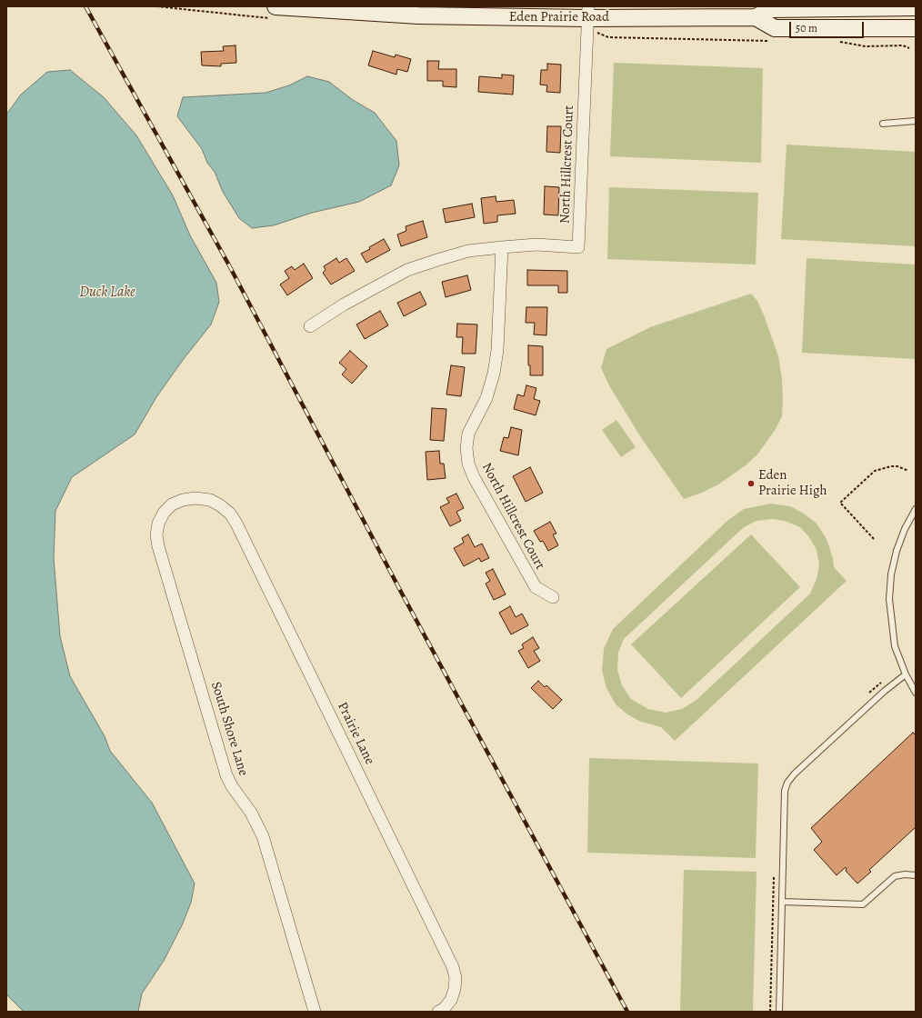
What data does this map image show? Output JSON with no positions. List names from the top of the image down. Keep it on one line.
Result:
{"streets":{"main road":["Eden Prairie Road"],"street":["North Hillcrest Court","South Shore Lane","Prairie Lane"]},"crossings":[["Eden Prairie Road","North Hillcrest Court"],["South Shore Lane","Prairie Lane"]],"water":["Duck Lake"],"places":["Eden Prairie High"],"scale_bar":"50 m"}
